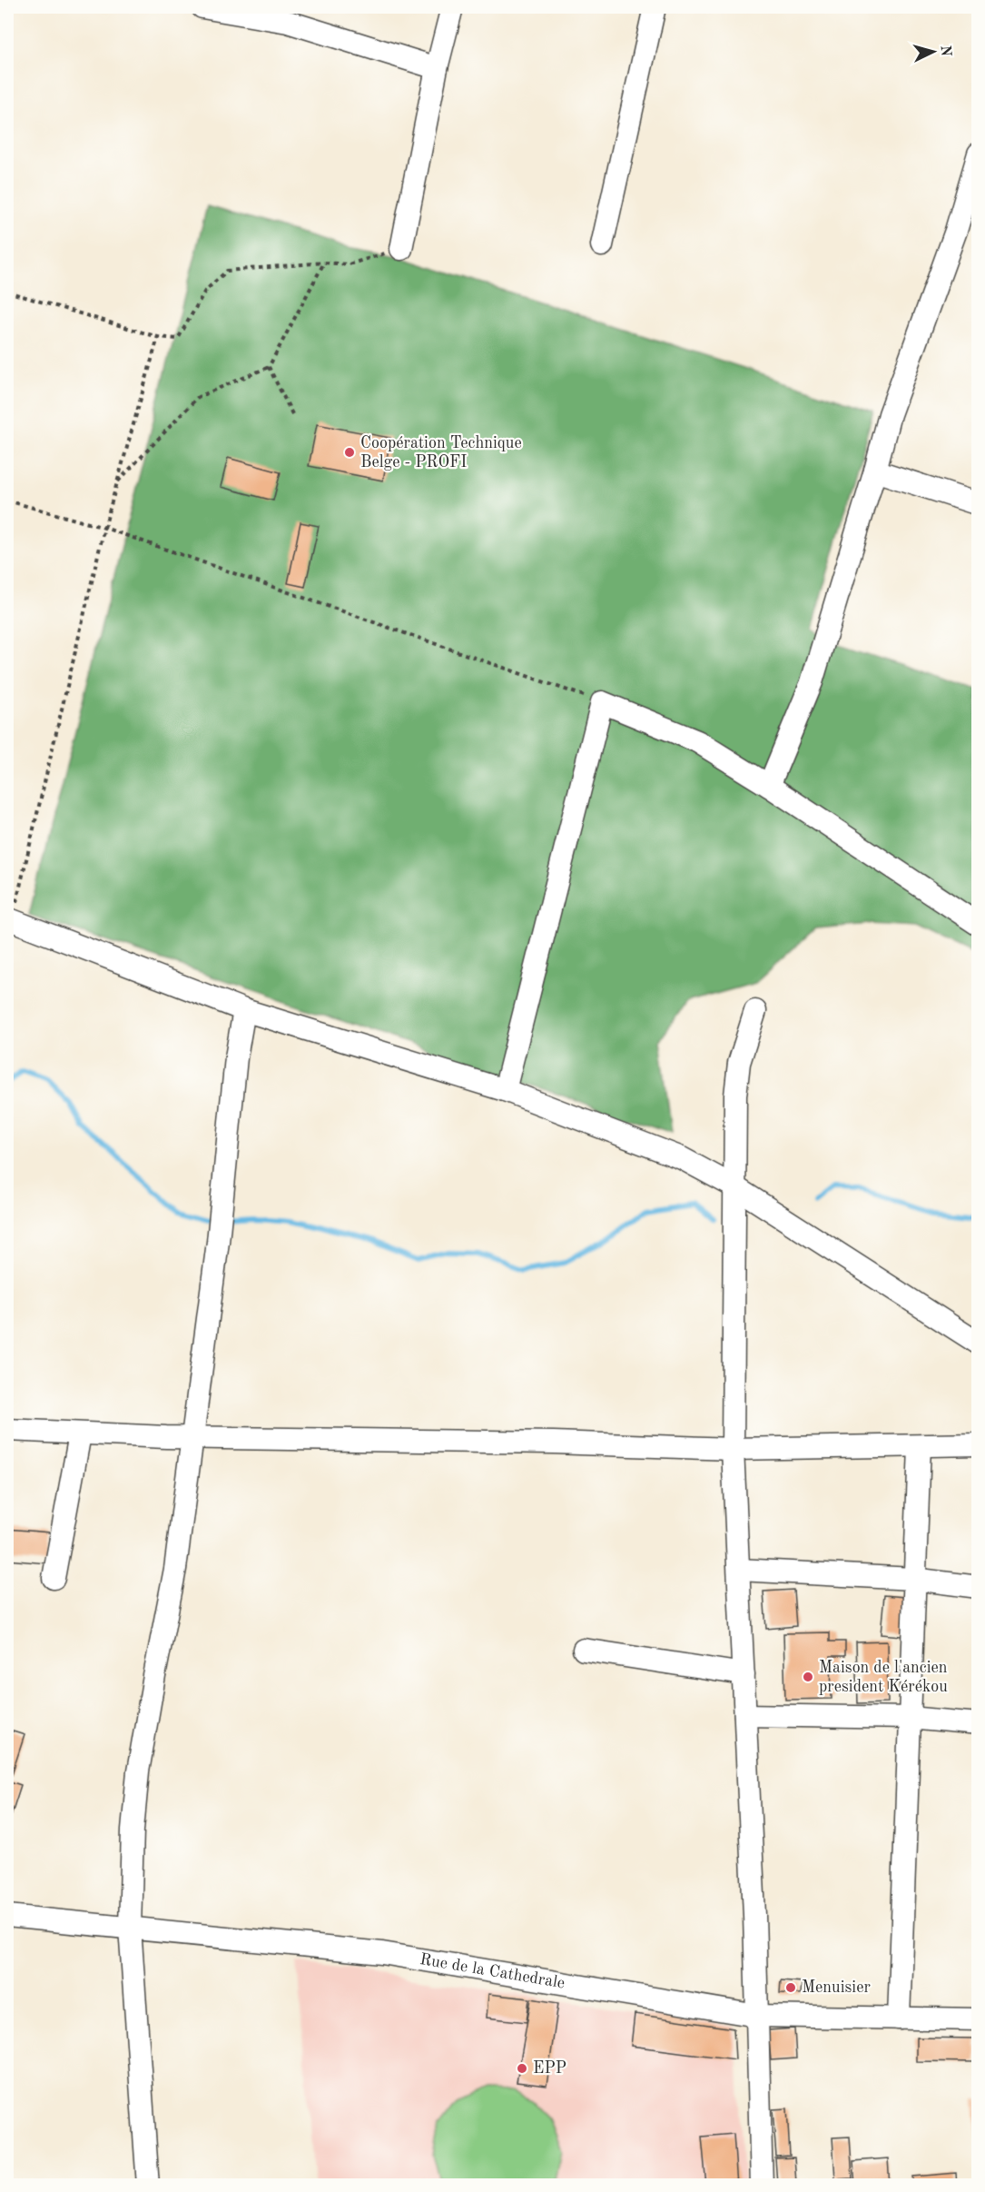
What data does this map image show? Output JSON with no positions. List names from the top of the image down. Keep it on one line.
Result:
{"streets":{"street":["Rue de la Cathedrale"]},"places":["Coopération Technique Belge - PROFI","Maison de l'ancien president Kérékou","Menuisier","EPP"],"north":"right"}
